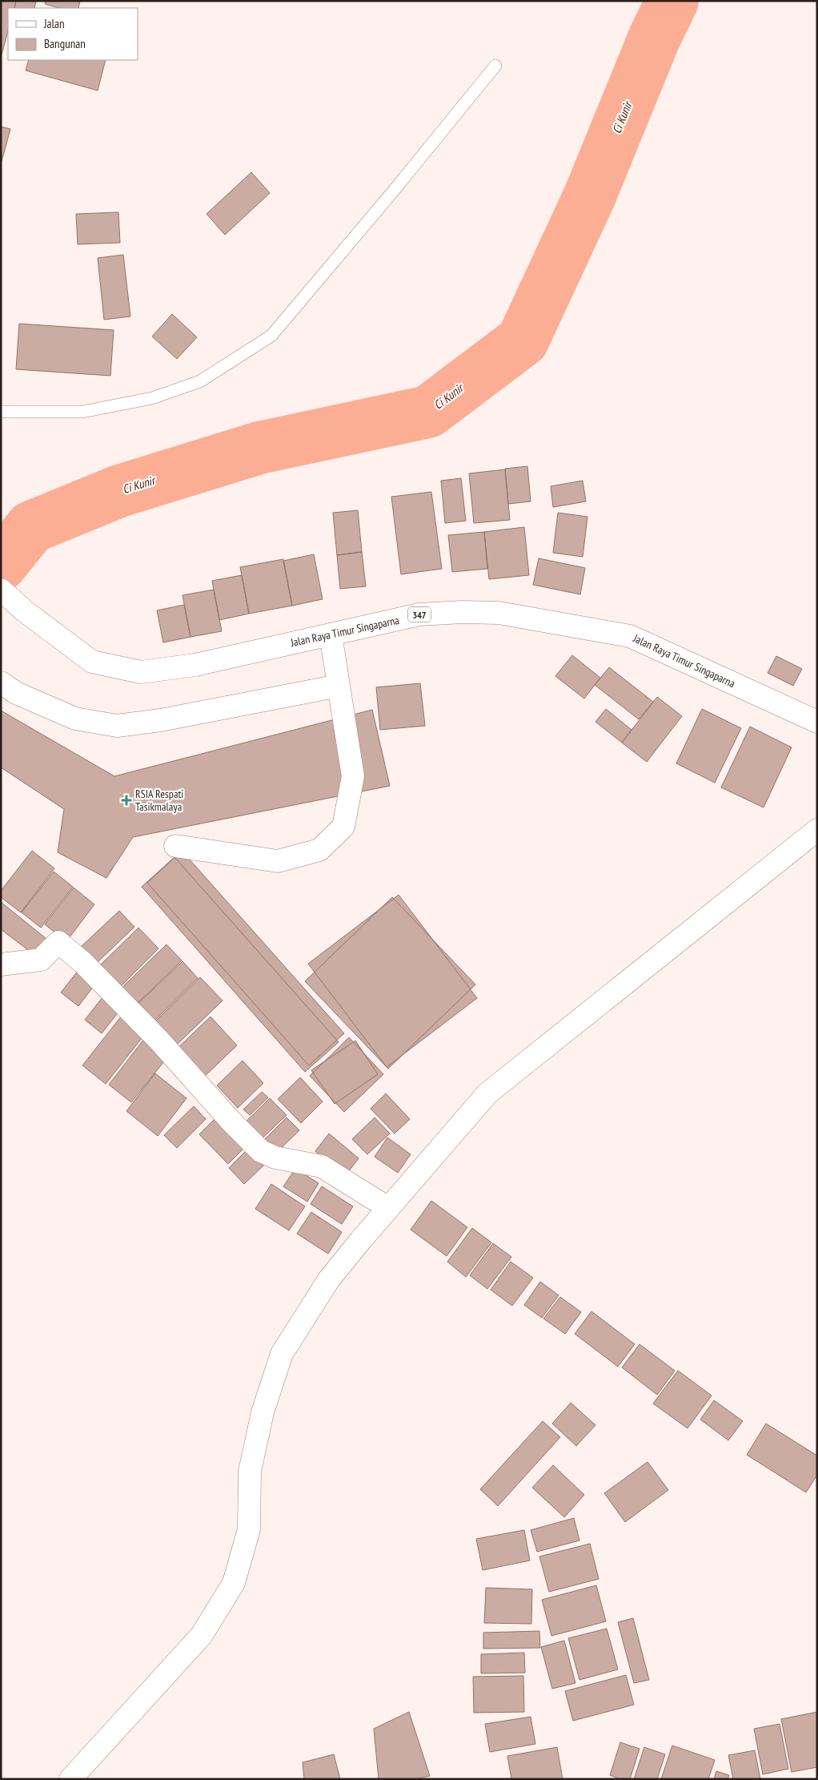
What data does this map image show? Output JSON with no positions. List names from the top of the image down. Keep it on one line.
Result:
{"streets":{"street":["347","Jalan Raya Timur Singaparna"]},"water":["Ci Kunir"],"places":{"health":["RSIA Respati Tasikmalaya"]},"legend":["Jalan","Bangunan"]}
